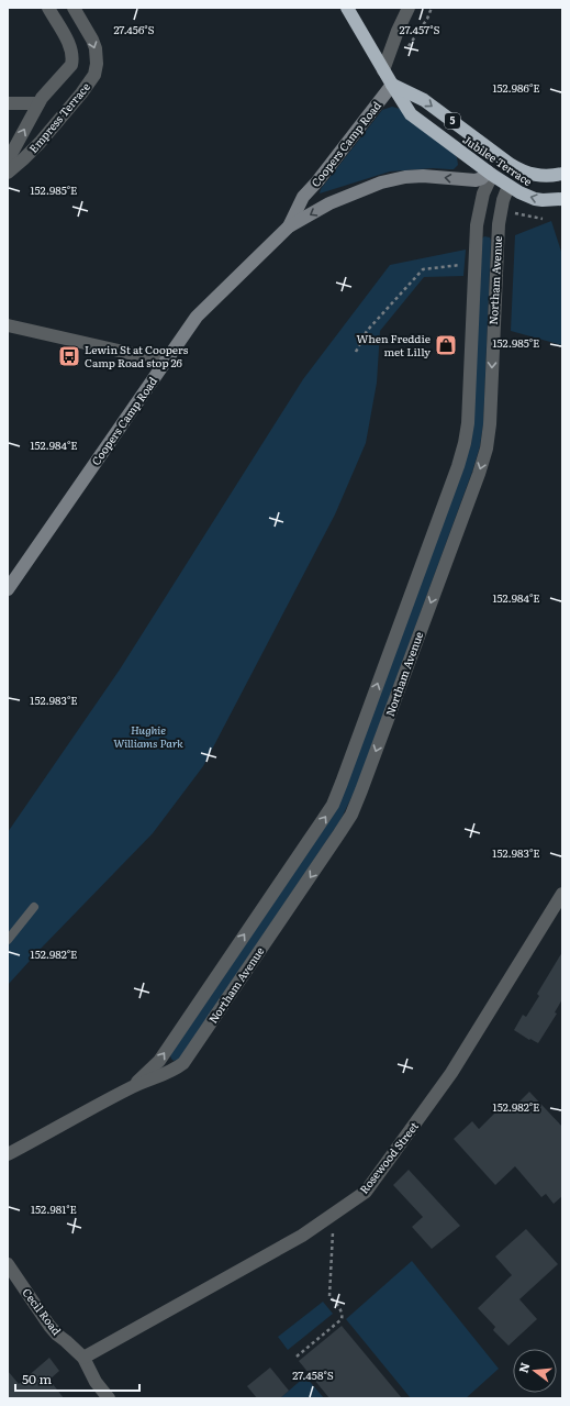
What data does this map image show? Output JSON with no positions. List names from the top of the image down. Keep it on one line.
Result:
{"streets":{"highway":["5","Jubilee Terrace"],"main road":["Coopers Camp Road"],"street":["Empress Terrace","Northam Avenue","Rosewood Street","Cecil Road"]},"crossings":[["Coopers Camp Road","Jubilee Terrace"],["Coopers Camp Road","Northam Avenue"],["Jubilee Terrace","Northam Avenue"],["Rosewood Street","Cecil Road"]],"parks":["Hughie Williams Park"],"places":{"shop":["When Freddie met Lilly"],"bus stop":["Lewin St at Coopers Camp Road stop 26"]},"scale_bar":"50 m","north":"left","coordinates":["27.456°S","27.457°S","152.986°E","152.985°E","152.984°E","152.983°E","152.982°E","152.981°E","27.458°S"]}
